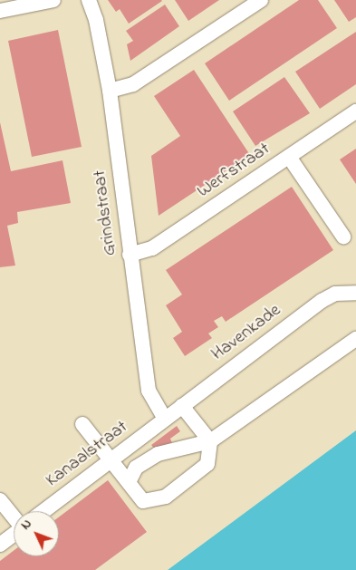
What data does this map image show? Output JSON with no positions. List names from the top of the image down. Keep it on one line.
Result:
{"streets":{"street":["Werfstraat","Grindstraat","Havenkade","Kanaalstraat"]},"crossings":[["Werfstraat","Grindstraat"],["Grindstraat","Havenkade"],["Grindstraat","Kanaalstraat"],["Havenkade","Kanaalstraat"]],"north":"top left"}
